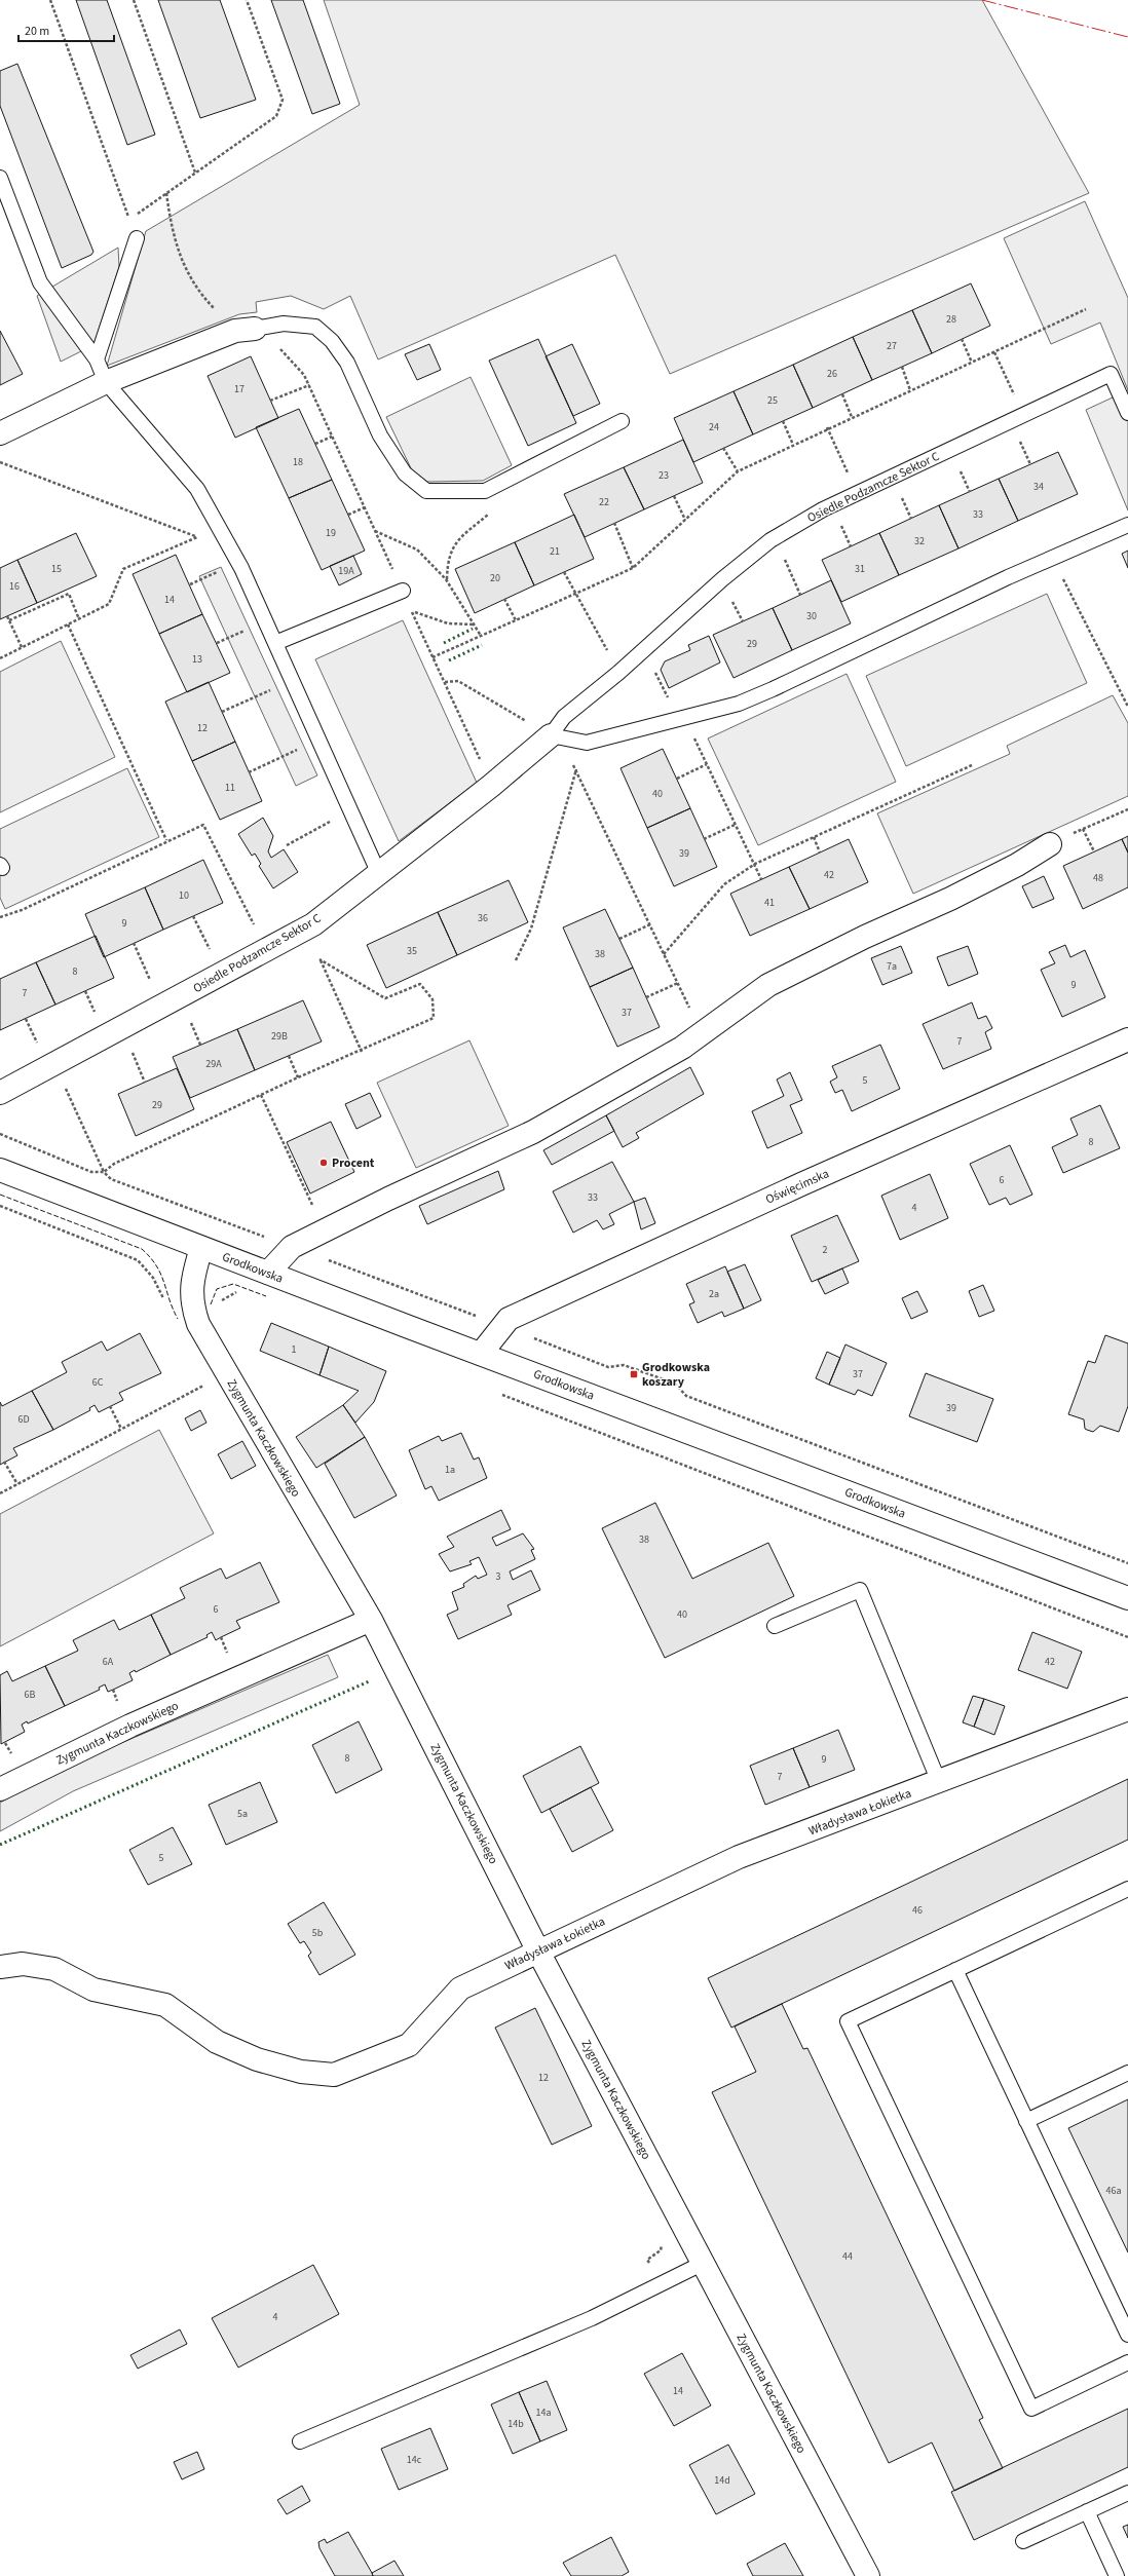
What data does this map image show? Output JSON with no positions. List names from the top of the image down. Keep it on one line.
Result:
{"streets":{"street":["Osiedle Podzamcze Sektor C","Oświęcimska","Grodkowska","Zygmunta Kaczkowskiego","Władysława Łokietka"]},"crossings":[["Oświęcimska","Grodkowska"],["Grodkowska","Zygmunta Kaczkowskiego"],["Zygmunta Kaczkowskiego","Władysława Łokietka"]],"places":{"other":["Procent"],"transit":["Grodkowska koszary"]},"house_numbers":["28","27","26","17","25","24","18","23","34","22","33","19","32","21","15","31","19A","20","16","14","30","29","13","12","11","40","39","42","48","10","41","36","9","35","38","7a","8","9","7","37","29B","7","29A","5","29","8","6","33","4","2","2a","1","37","6C","39","6D","1a","38","3","6","40","6A","42","6B","8","9","7","5a","5","46","5b","12","46a","44","4","14","14a","14b","14c","14d"],"scale_bar":"20 m"}
